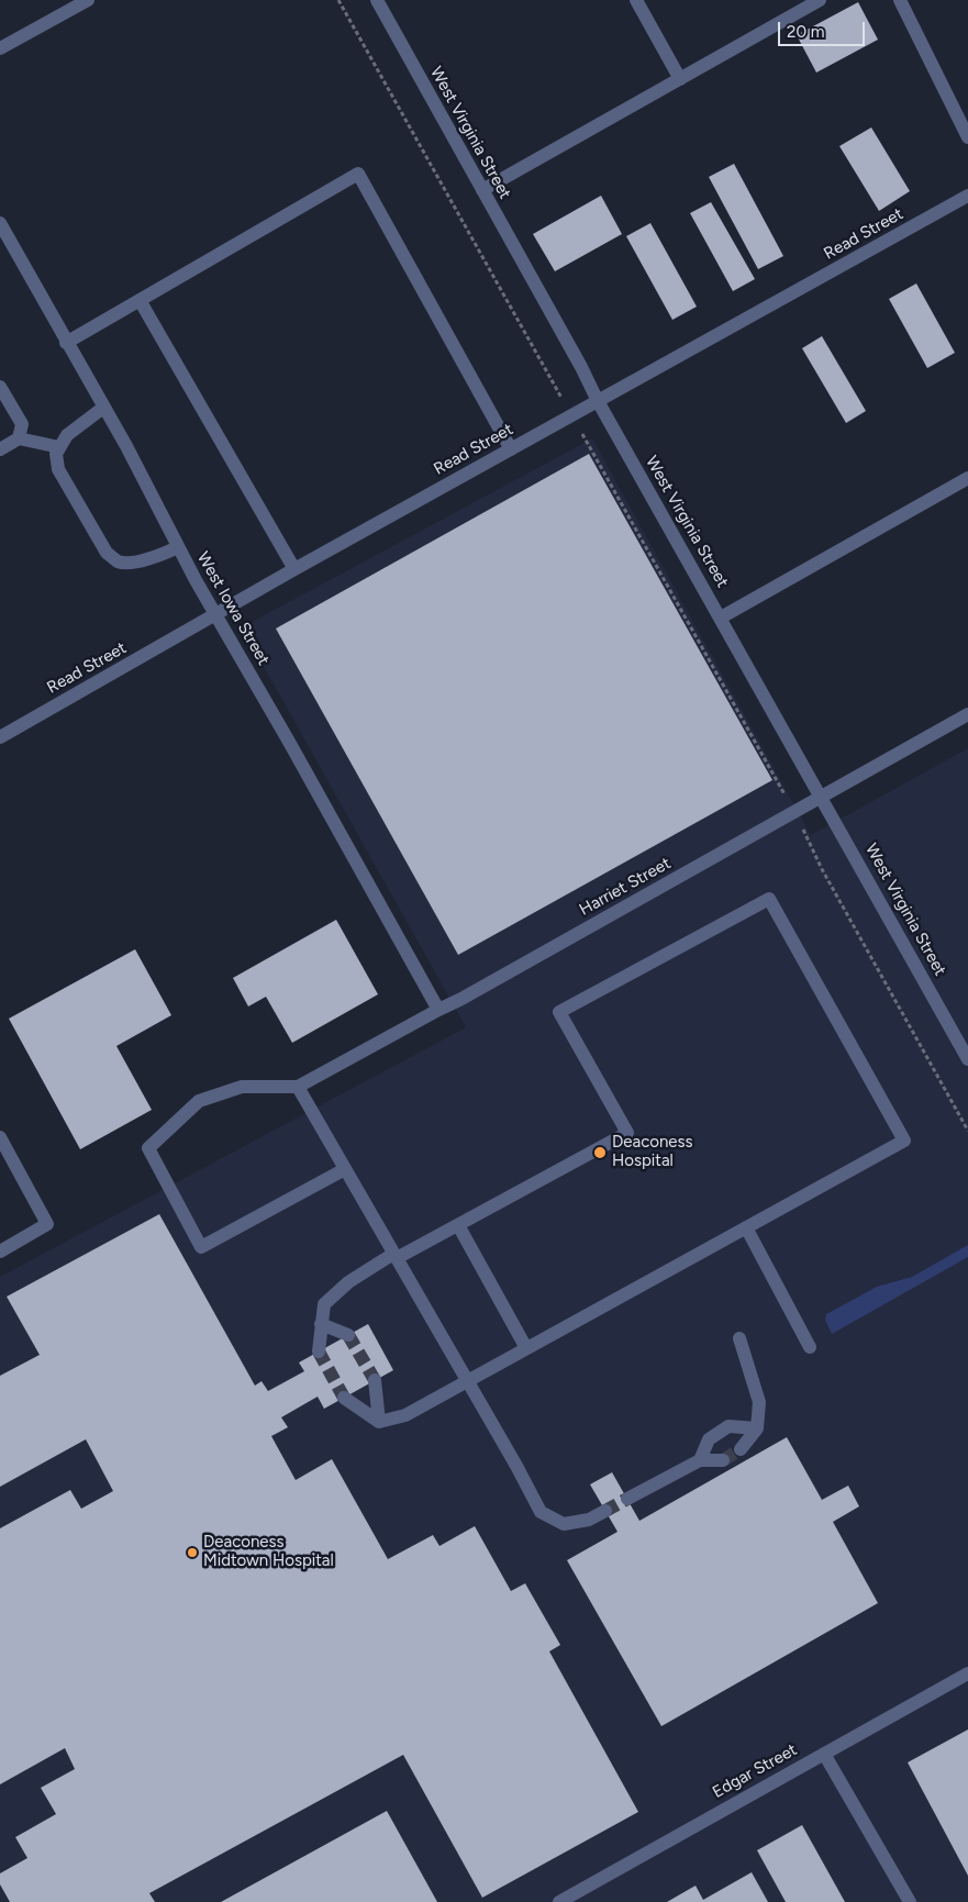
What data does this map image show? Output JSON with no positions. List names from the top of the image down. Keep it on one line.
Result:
{"streets":{"street":["West Virginia Street","Read Street","West Iowa Street","Harriet Street","Edgar Street"]},"crossings":[["West Virginia Street","Read Street"],["West Virginia Street","Harriet Street"],["Read Street","West Iowa Street"],["West Iowa Street","Harriet Street"]],"places":["Deaconess Hospital","Deaconess Midtown Hospital"],"scale_bar":"20 m"}
